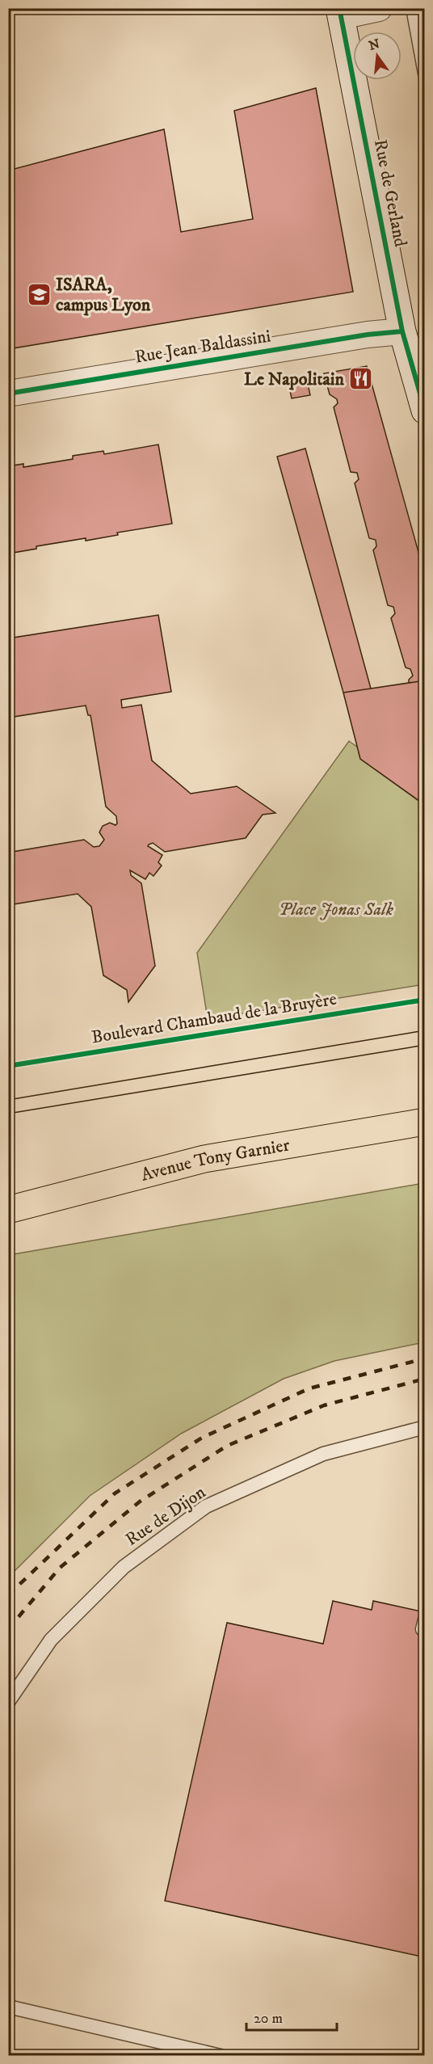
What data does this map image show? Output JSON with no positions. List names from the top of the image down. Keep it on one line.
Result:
{"streets":{"main road":["Avenue Tony Garnier"],"street":["Rue de Gerland","Rue Jean Baldassini"],"lane":["Rue de Dijon"],"cycle path":["Boulevard Chambaud de la Bruyère"]},"crossings":[["Rue de Gerland","Rue Jean Baldassini"]],"parks":["Place Jonas Salk"],"places":{"school or university":["ISARA, campus Lyon"],"restaurant":["Le Napolitain"]},"scale_bar":"20 m","north":"top"}
